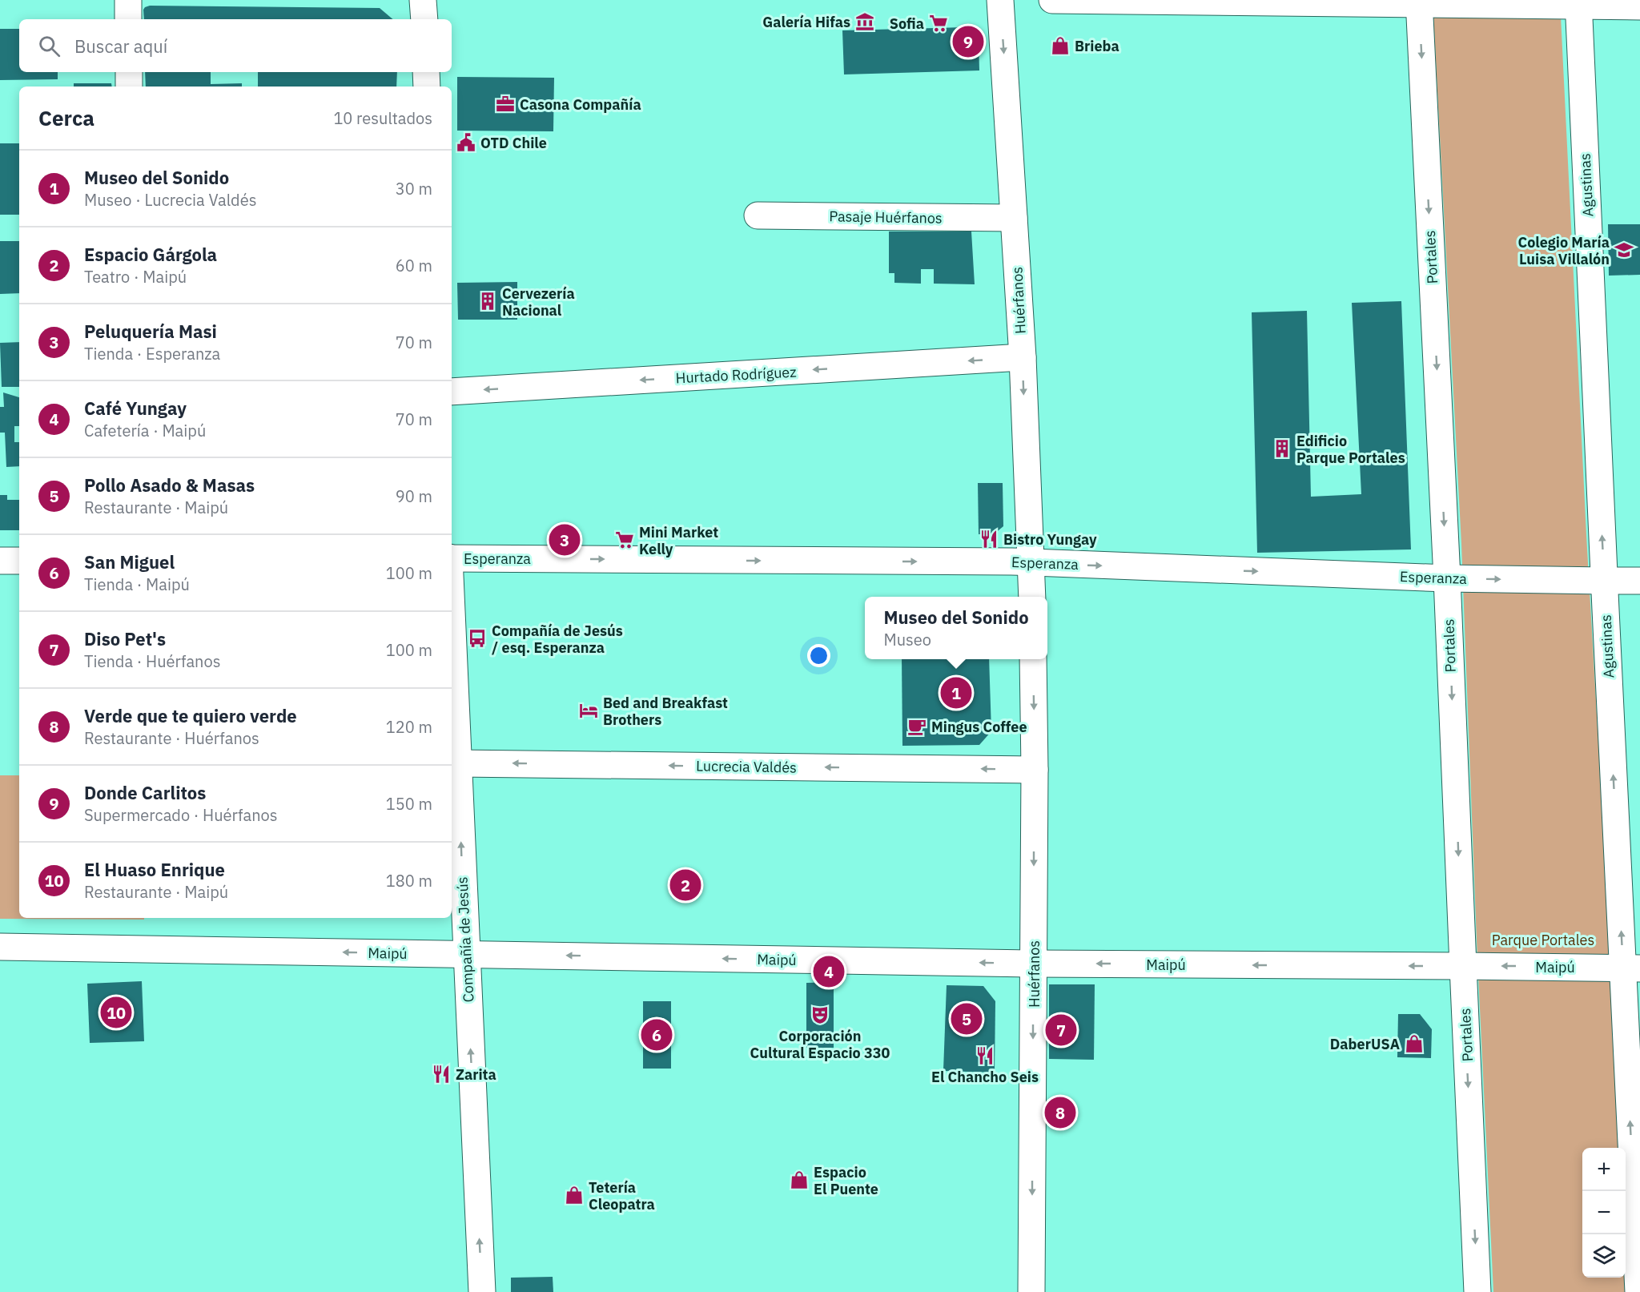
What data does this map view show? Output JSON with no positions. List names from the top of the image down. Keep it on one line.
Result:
{"streets":{"street":["Agustinas","Pasaje Huérfanos","Portales","Huérfanos","Hurtado Rodríguez","Esperanza","Lucrecia Valdés","Compañía de Jesús","Maipú"]},"crossings":[["Agustinas","Esperanza"],["Agustinas","Maipú"],["Pasaje Huérfanos","Huérfanos"],["Portales","Esperanza"],["Portales","Maipú"],["Huérfanos","Hurtado Rodríguez"],["Huérfanos","Esperanza"],["Huérfanos","Lucrecia Valdés"],["Huérfanos","Maipú"],["Lucrecia Valdés","Compañía de Jesús"],["Compañía de Jesús","Maipú"]],"one_way":["Agustinas","Portales","Huérfanos","Hurtado Rodríguez","Esperanza","Lucrecia Valdés","Compañía de Jesús","Maipú"],"parks":["Parque Portales"],"places":{"museum":["Galería Hifas"],"supermarket":["Sofia","Mini Market Kelly"],"shop":["Brieba","DaberUSA","Espacio El Puente","Tetería Cleopatra"],"office":["Casona Compañía"],"public building":["OTD Chile"],"school or university":["Colegio María Luisa Villalón"],"building":["Cervezería Nacional","Edificio Parque Portales"],"restaurant":["Bistro Yungay","El Chancho Seis","Zarita"],"bus stop":["Compañía de Jesús / esq. Esperanza"],"hotel":["Bed and Breakfast Brothers"],"cafe":["Mingus Coffee"],"theatre":["Corporación Cultural Espacio 330"]},"page":{"search":"Buscar aquí","pins":["9","3","1","2","4","10","5","7","6","8"],"heading":["Cerca","10 resultados"],"list":[{"mark":"1","name":"Museo del Sonido","note":"Museo · Lucrecia Valdés","value":"30 m"},{"mark":"2","name":"Espacio Gárgola","note":"Teatro · Maipú","value":"60 m"},{"mark":"3","name":"Peluquería Masi","note":"Tienda · Esperanza","value":"70 m"},{"mark":"4","name":"Café Yungay","note":"Cafetería · Maipú","value":"70 m"},{"mark":"5","name":"Pollo Asado & Masas","note":"Restaurante · Maipú","value":"90 m"},{"mark":"6","name":"San Miguel","note":"Tienda · Maipú","value":"100 m"},{"mark":"7","name":"Diso Pet's","note":"Tienda · Huérfanos","value":"100 m"},{"mark":"8","name":"Verde que te quiero verde","note":"Restaurante · Huérfanos","value":"120 m"},{"mark":"9","name":"Donde Carlitos","note":"Supermercado · Huérfanos","value":"150 m"},{"mark":"10","name":"El Huaso Enrique","note":"Restaurante · Maipú","value":"180 m"}],"popup":["Museo del Sonido","Museo"],"map_buttons":["+","−"]}}
